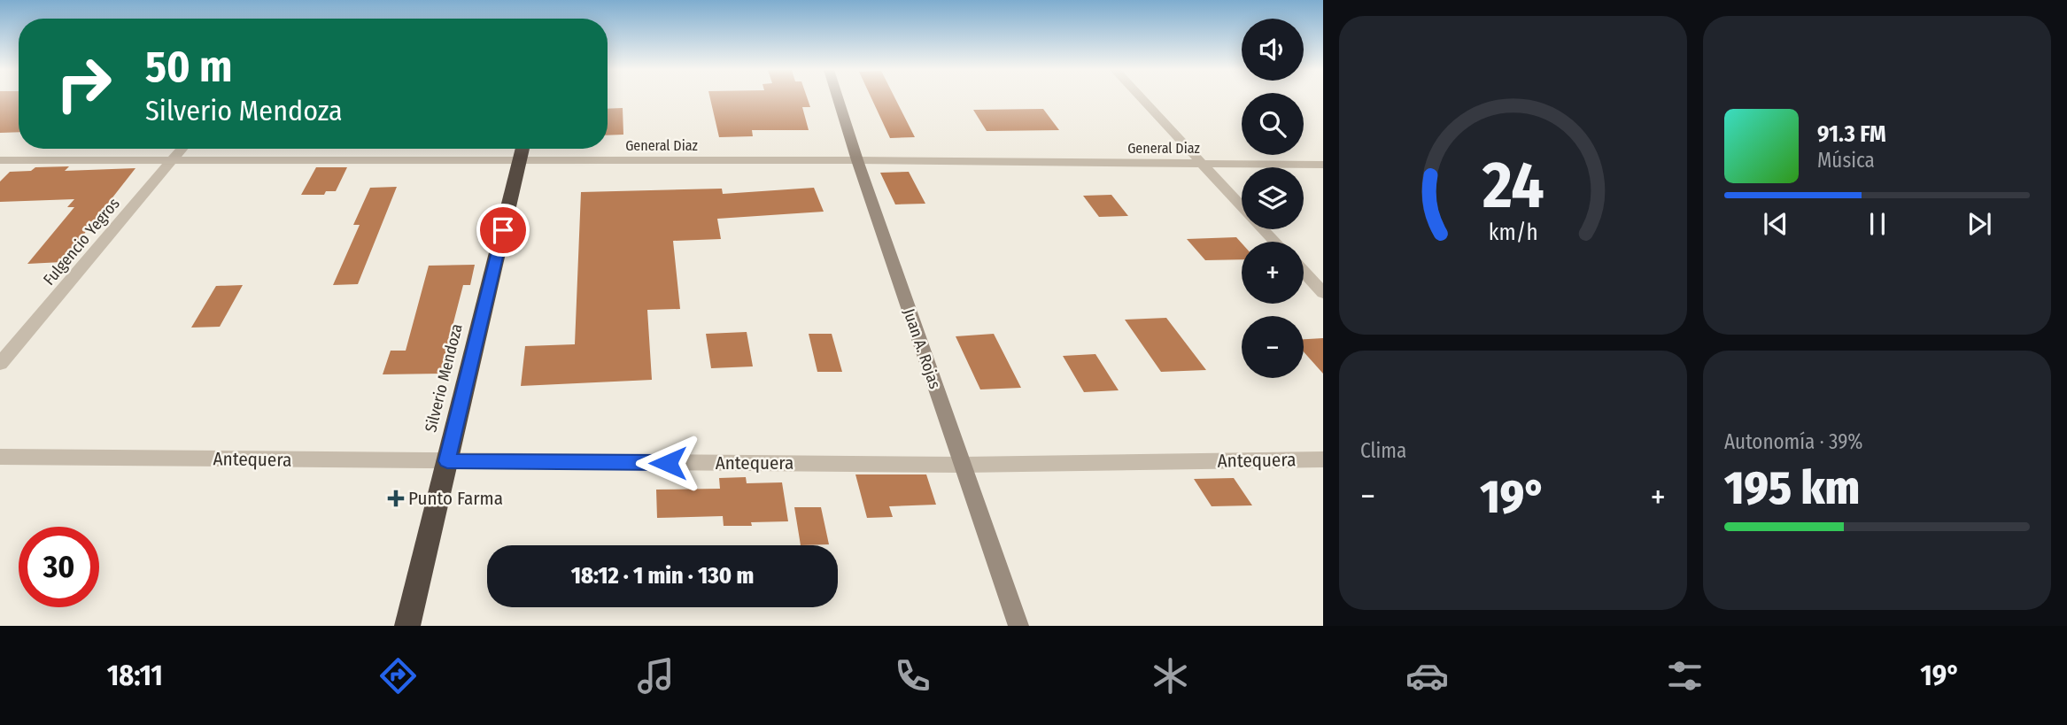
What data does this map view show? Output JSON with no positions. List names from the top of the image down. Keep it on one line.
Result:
{"streets":{"highway":["Silverio Mendoza"],"street":["General Diaz","Fulgencio Yegros","Juan A. Rojas","Antequera"]},"crossings":[["General Diaz","Fulgencio Yegros"],["General Diaz","Juan A. Rojas"],["General Diaz","Silverio Mendoza"],["Juan A. Rojas","Antequera"],["Silverio Mendoza","Antequera"]],"places":{"health":["Punto Farma"]},"page":{"map_buttons":["+","−"],"turn":["50 m","Silverio Mendoza"],"song":["91.3 FM","Música"],"tile":["Clima",["Autonomía · 39%","195 km"]],"heat":["−","19°","+"],"limit":"30","trip":"18:12 · 1 min · 130 m","tabs":["18:11","19°"],"gauge":["24","km/h"]}}
